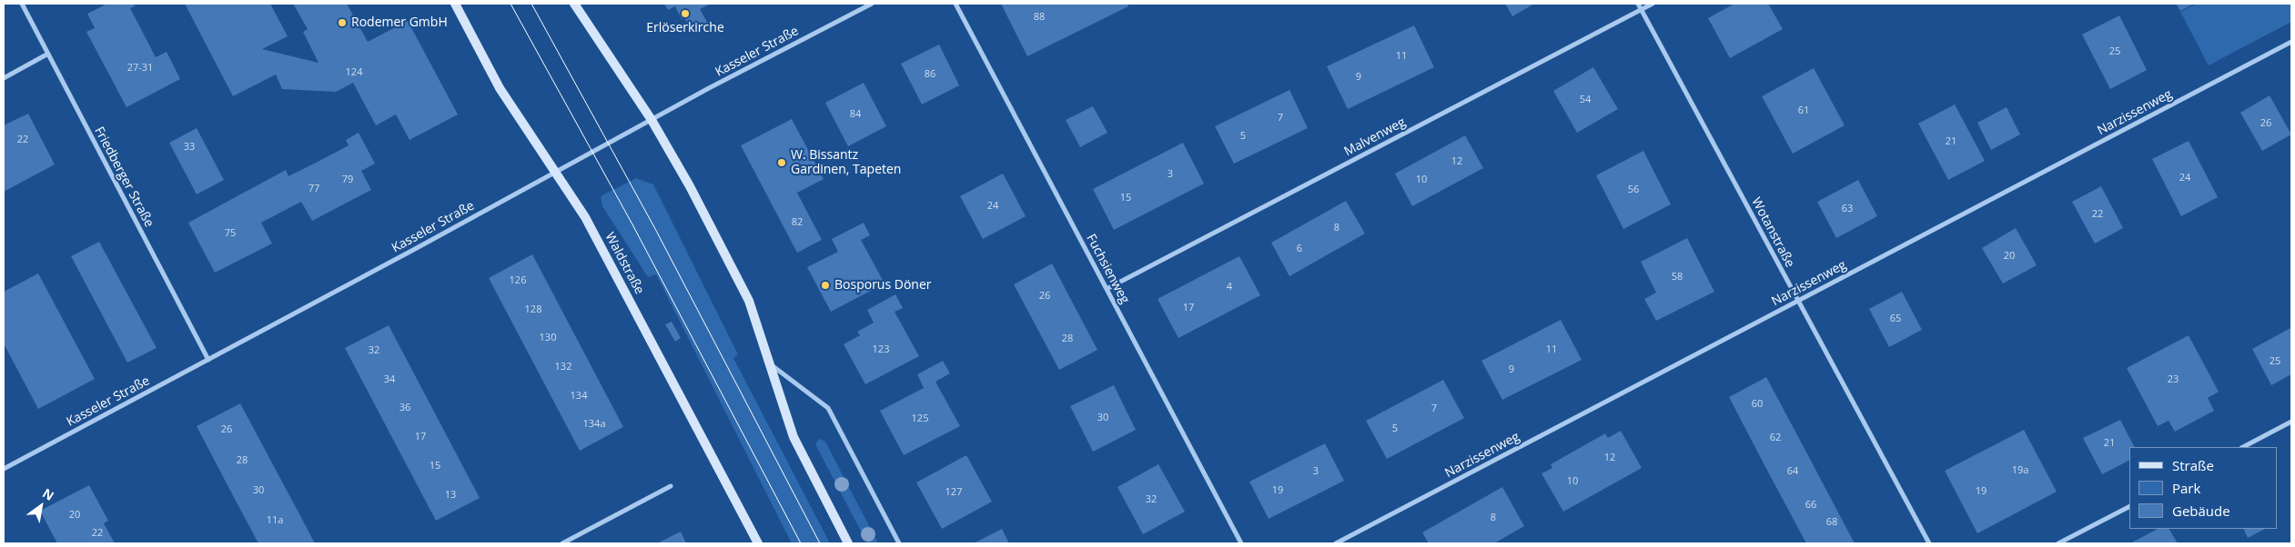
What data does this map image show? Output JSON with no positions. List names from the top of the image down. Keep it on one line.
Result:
{"streets":{"main road":["Waldstraße"],"street":["Kasseler Straße","Narzissenweg","Malvenweg","Friedberger Straße","Wotanstraße","Fuchsienweg"]},"crossings":[["Kasseler Straße","Friedberger Straße"],["Kasseler Straße","Waldstraße"],["Narzissenweg","Wotanstraße"],["Malvenweg","Wotanstraße"],["Malvenweg","Fuchsienweg"]],"places":["Erlöserkirche","Rodemer GmbH","W. Bissantz Gardinen, Tapeten","Bosporus Döner"],"house_numbers":["88","25","11","27-31","124","86","9","54","61","84","7","26","5","22","21","33","12","3","24","79","10","77","56","15","24","63","22","82","8","75","6","20","58","126","4","26","17","128","65","130","28","123","11","32","25","132","9","34","23","134","60","36","7","30","125","134a","5","26","17","62","21","12","28","15","19a","3","64","10","30","19","19","127","13","32","66","20","8","11a","68","22"],"legend":["Straße","Park","Gebäude"],"north":"top right"}
